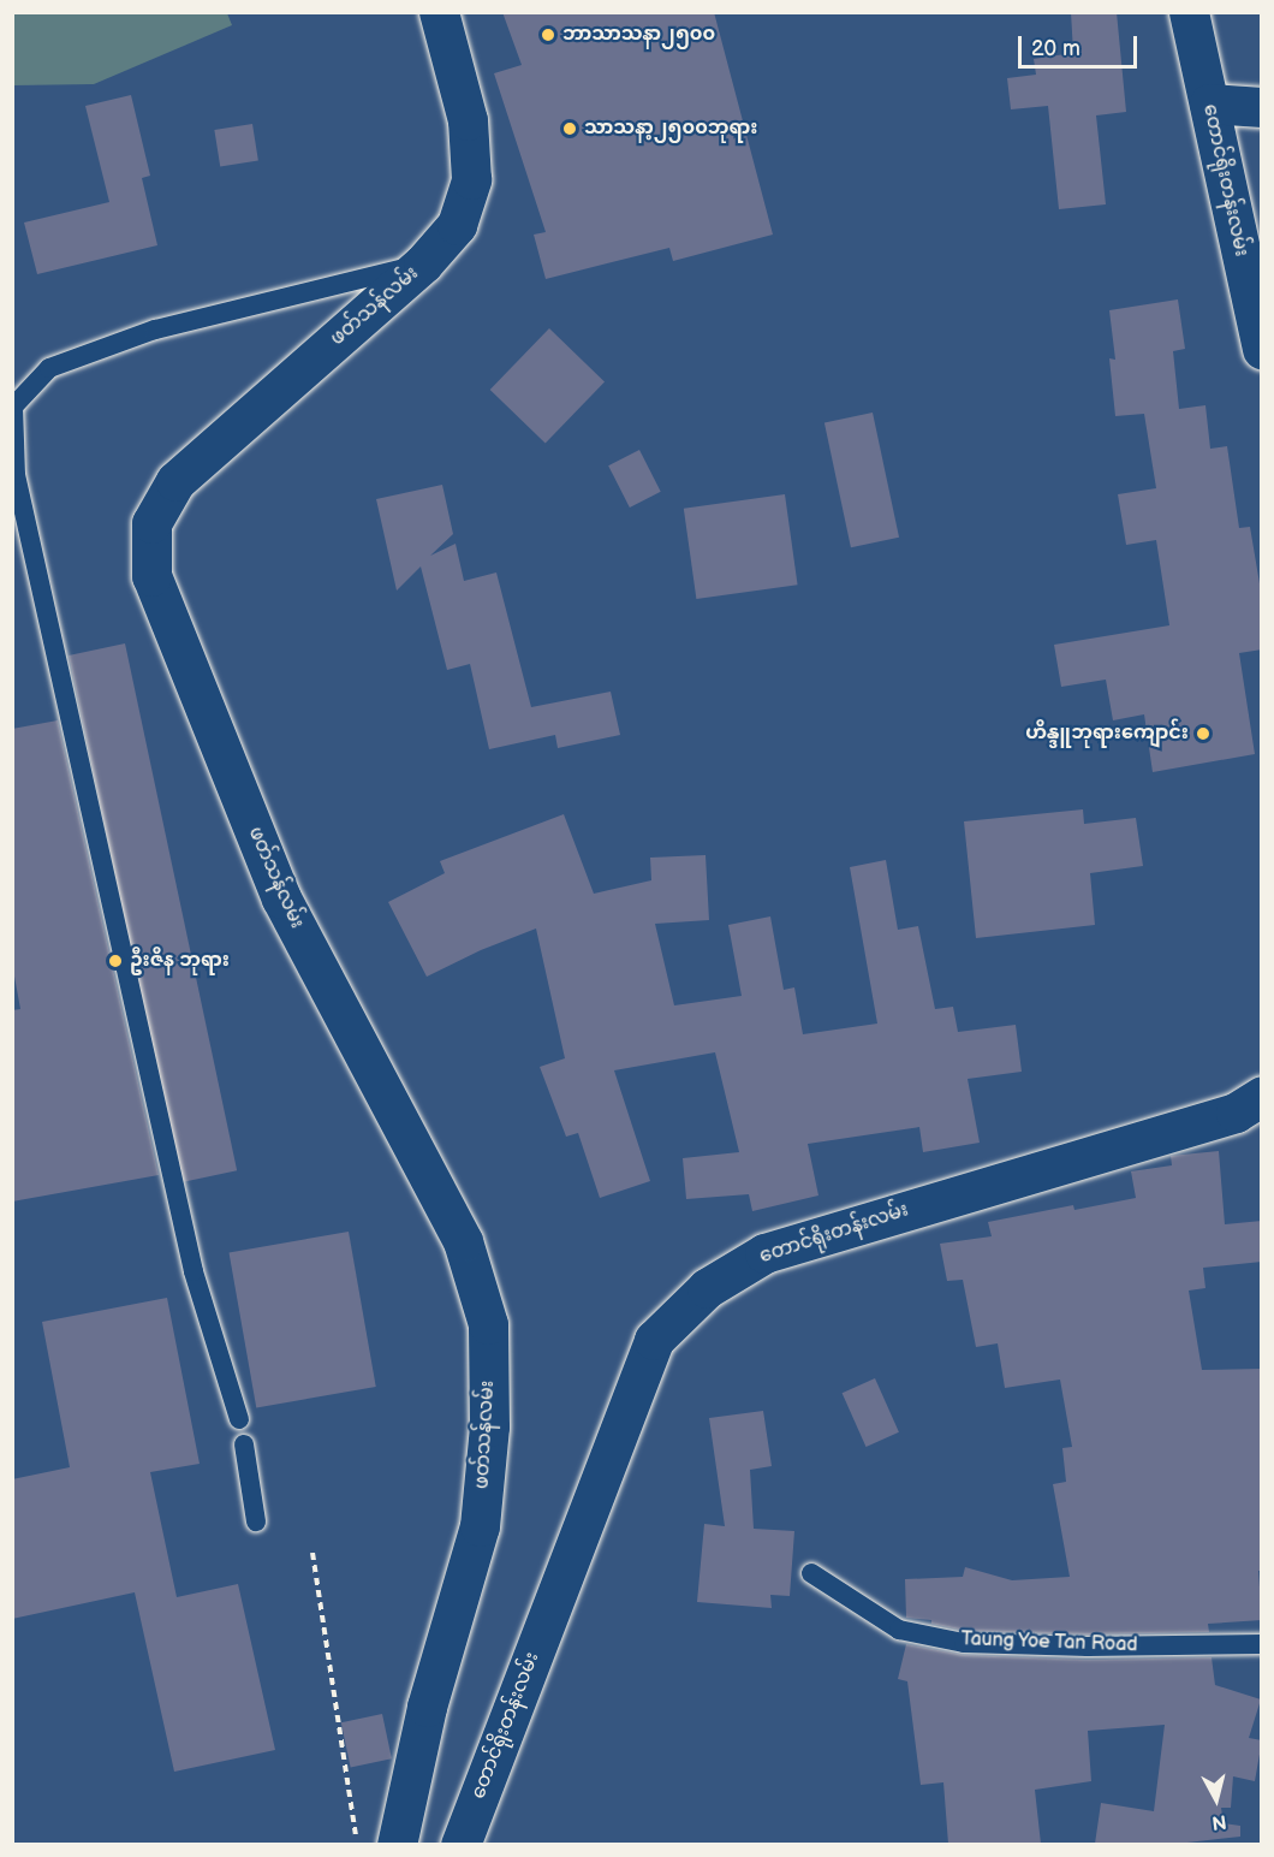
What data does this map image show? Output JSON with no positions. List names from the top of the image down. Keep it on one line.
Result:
{"streets":{"street":["တောင်ရိုးတန်းလမ်း","ဖတ်သန်လမ်း"],"lane":["Taung Yoe Tan Road"]},"places":["ဘာသာသနာ၂၅၀၀","သာသနာ့၂၅၀၀ဘုရား","ဟိန္ဒူဘုရားကျောင်း","ဦးဇိန ဘုရား"],"scale_bar":"20 m","north":"bottom"}
